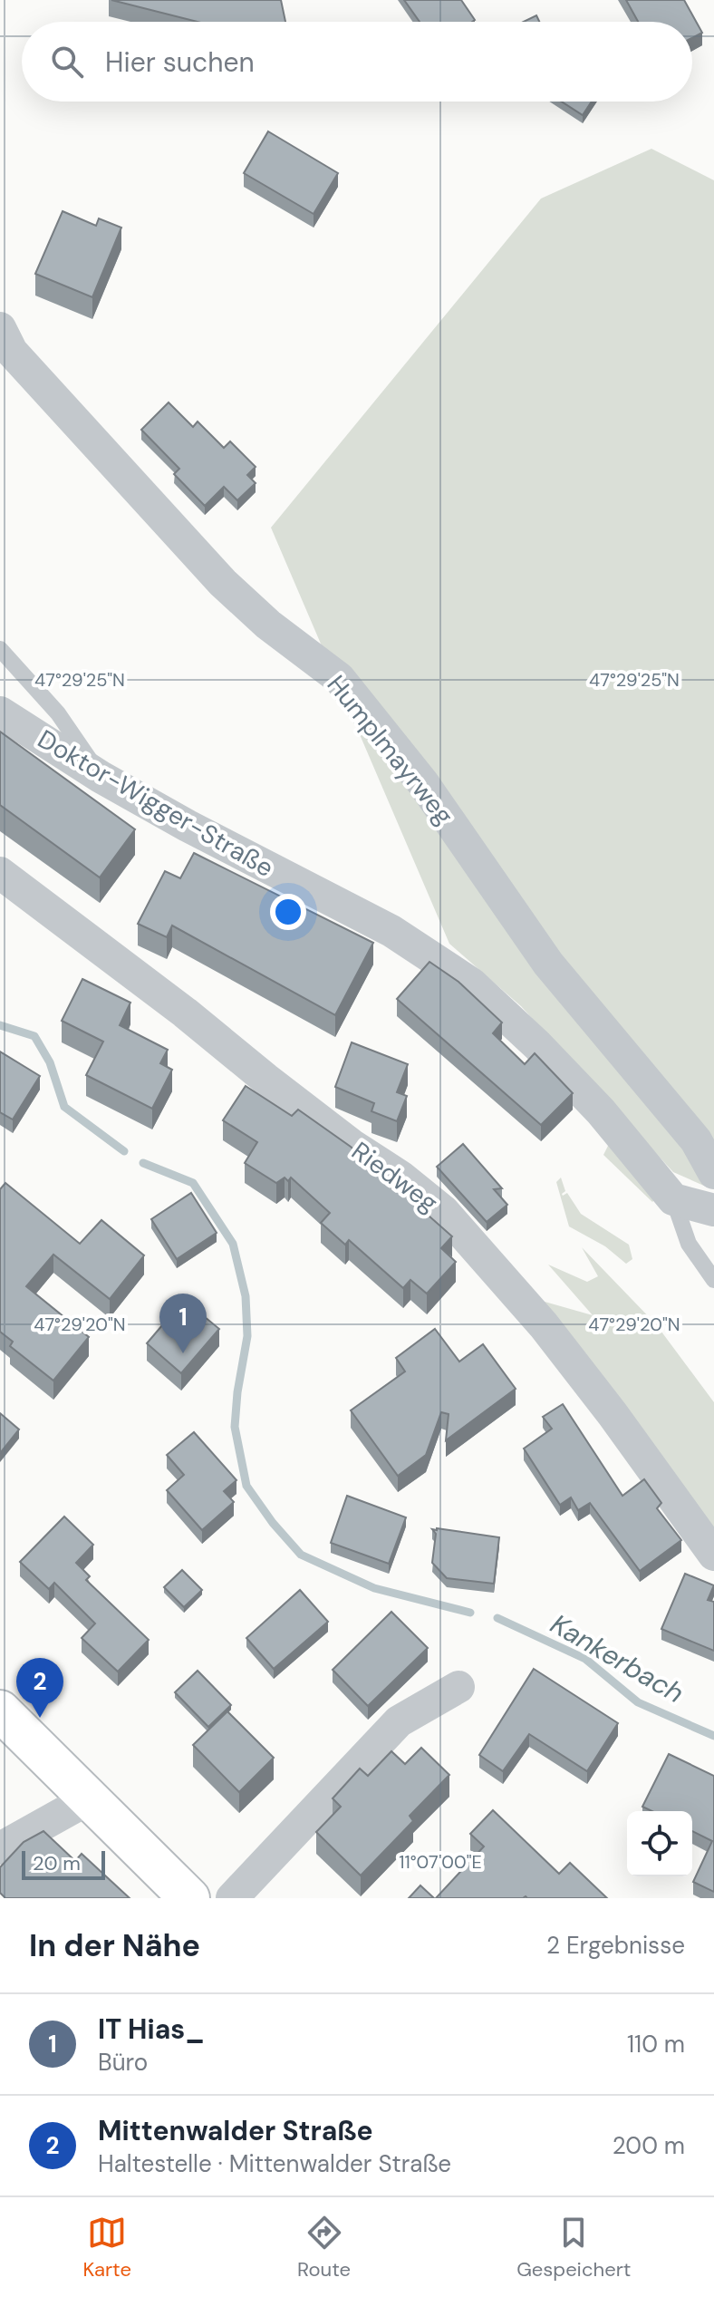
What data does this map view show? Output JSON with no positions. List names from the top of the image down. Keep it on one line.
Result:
{"streets":{"street":["Humplmayrweg","Doktor-Wigger-Straße","Riedweg"]},"water":["Kankerbach"],"scale_bar":"20 m","page":{"search":"Hier suchen","pins":["1","2"],"scale":"20 m","heading":["In der Nähe","2 Ergebnisse"],"list":[{"mark":"1","name":"IT Hias_","note":"Büro","value":"110 m"},{"mark":"2","name":"Mittenwalder Straße","note":"Haltestelle · Mittenwalder Straße","value":"200 m"}],"nav":["Karte","Route","Gespeichert"]},"coordinates":["47°29'25\"N","47°29'20\"N","11°07'00\"E"]}
